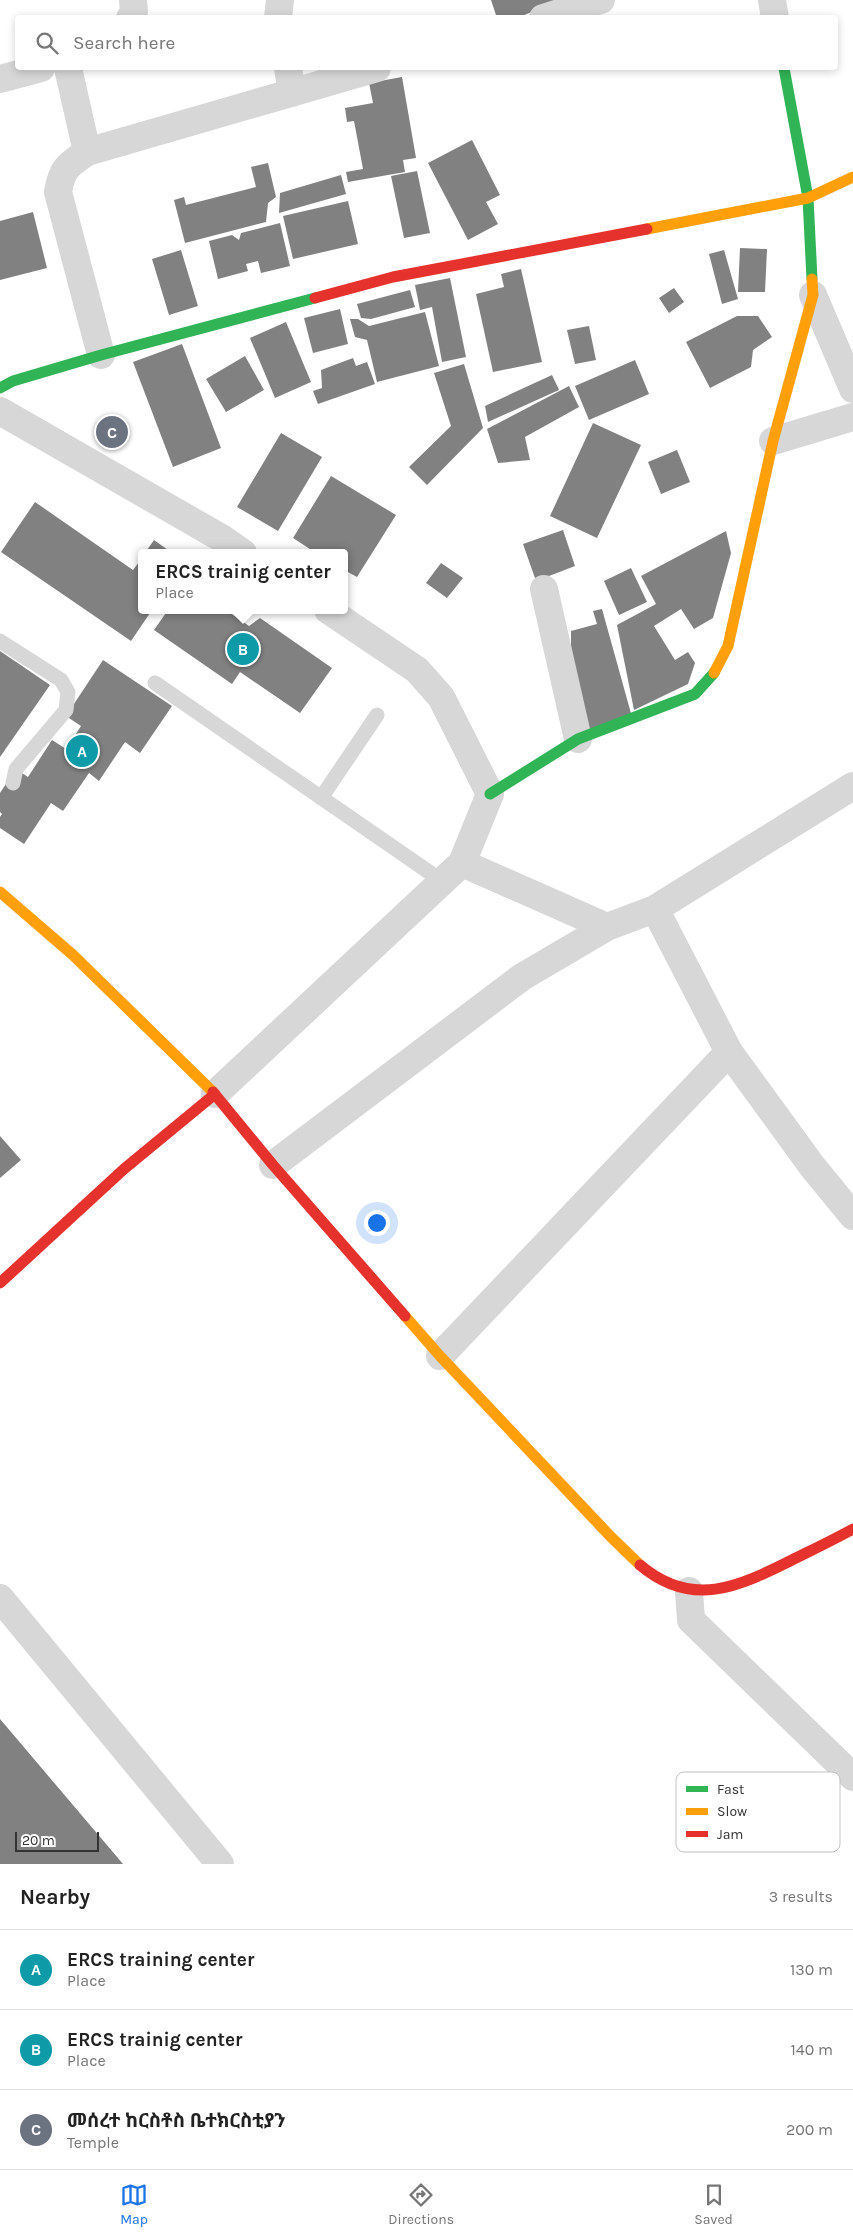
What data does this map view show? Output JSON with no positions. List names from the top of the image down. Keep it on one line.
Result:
{"legend":["Fast","Slow","Jam"],"scale_bar":"20 m","page":{"search":"Search here","pins":["C","B","A"],"popup":["ERCS trainig center","Place"],"scale":"20 m","heading":["Nearby","3 results"],"list":[{"mark":"A","name":"ERCS training center","note":"Place","value":"130 m"},{"mark":"B","name":"ERCS trainig center","note":"Place","value":"140 m"},{"mark":"C","name":"መሰረተ ከርስቶስ ቤተክርስቲያን","note":"Temple","value":"200 m"}],"nav":["Map","Directions","Saved"]}}
